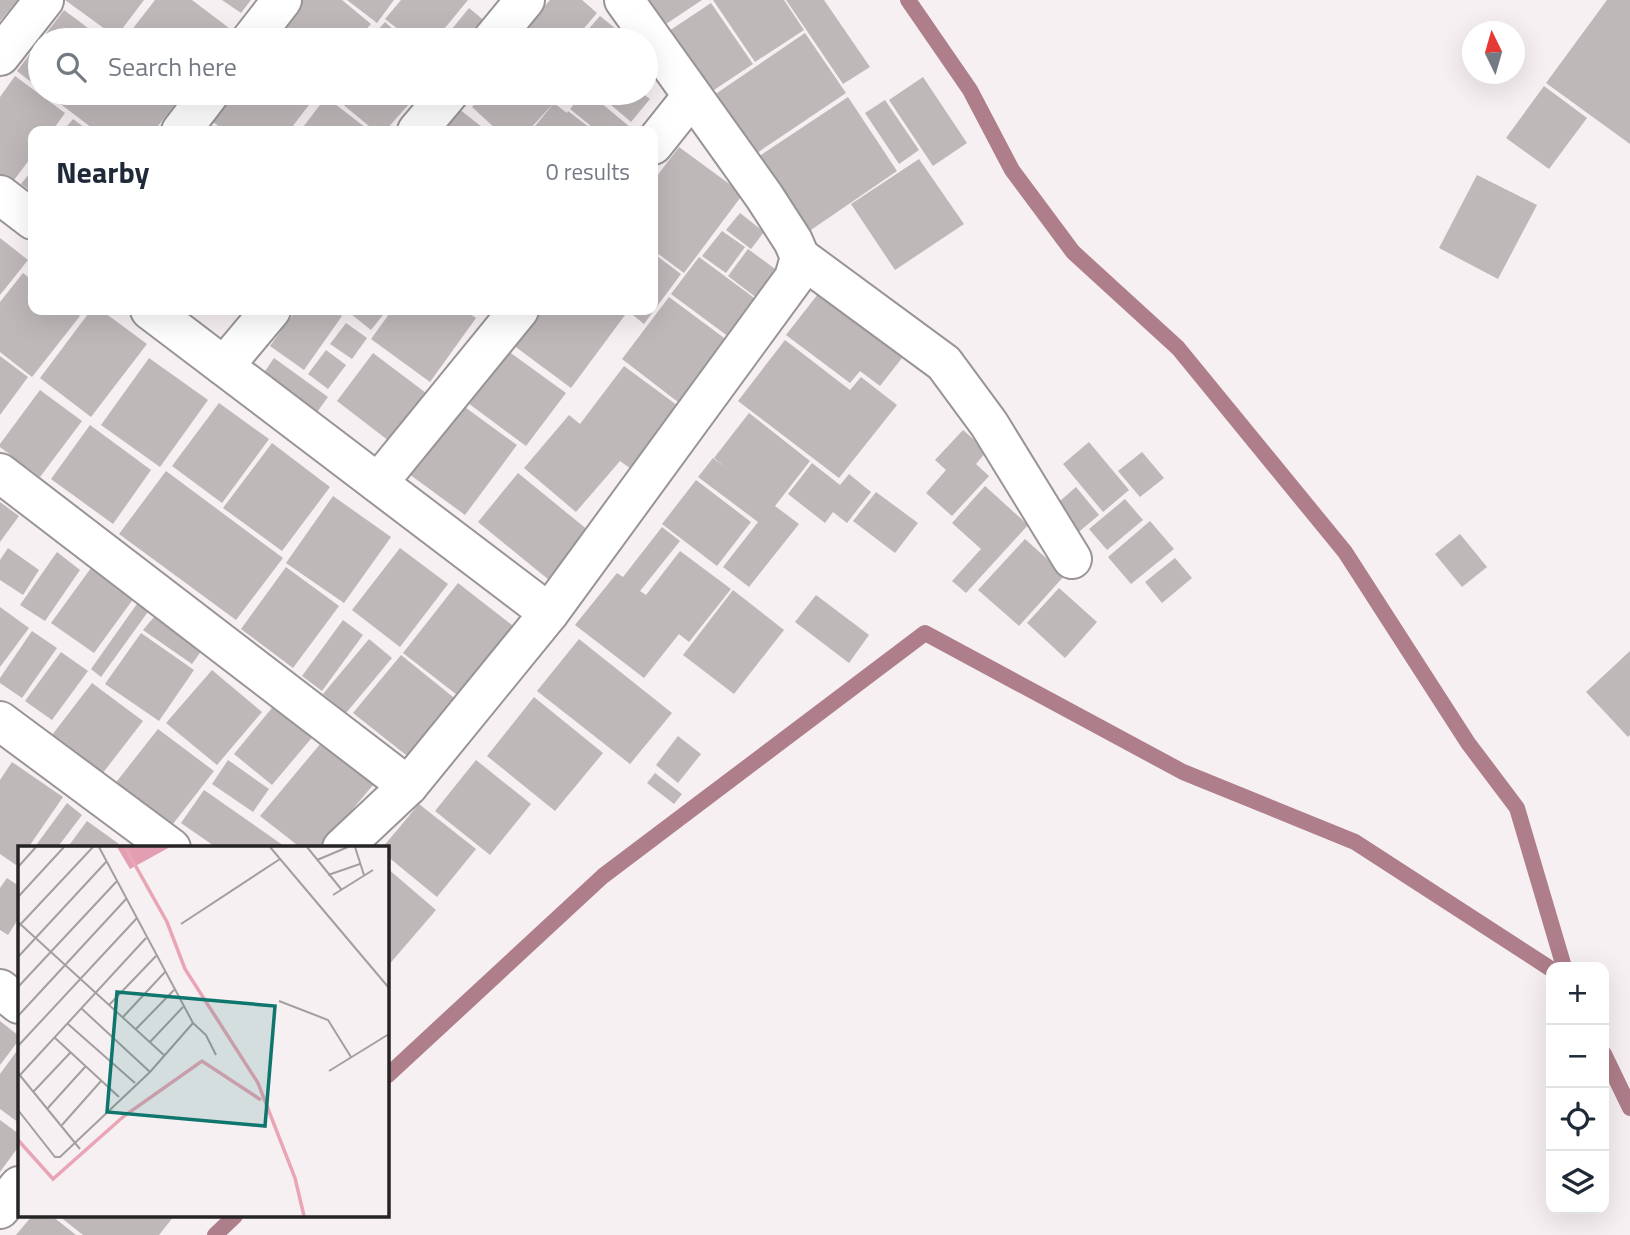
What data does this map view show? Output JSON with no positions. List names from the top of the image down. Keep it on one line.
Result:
{"north":"top","page":{"search":"Search here","heading":["Nearby","0 results"],"map_buttons":["+","−"]}}
